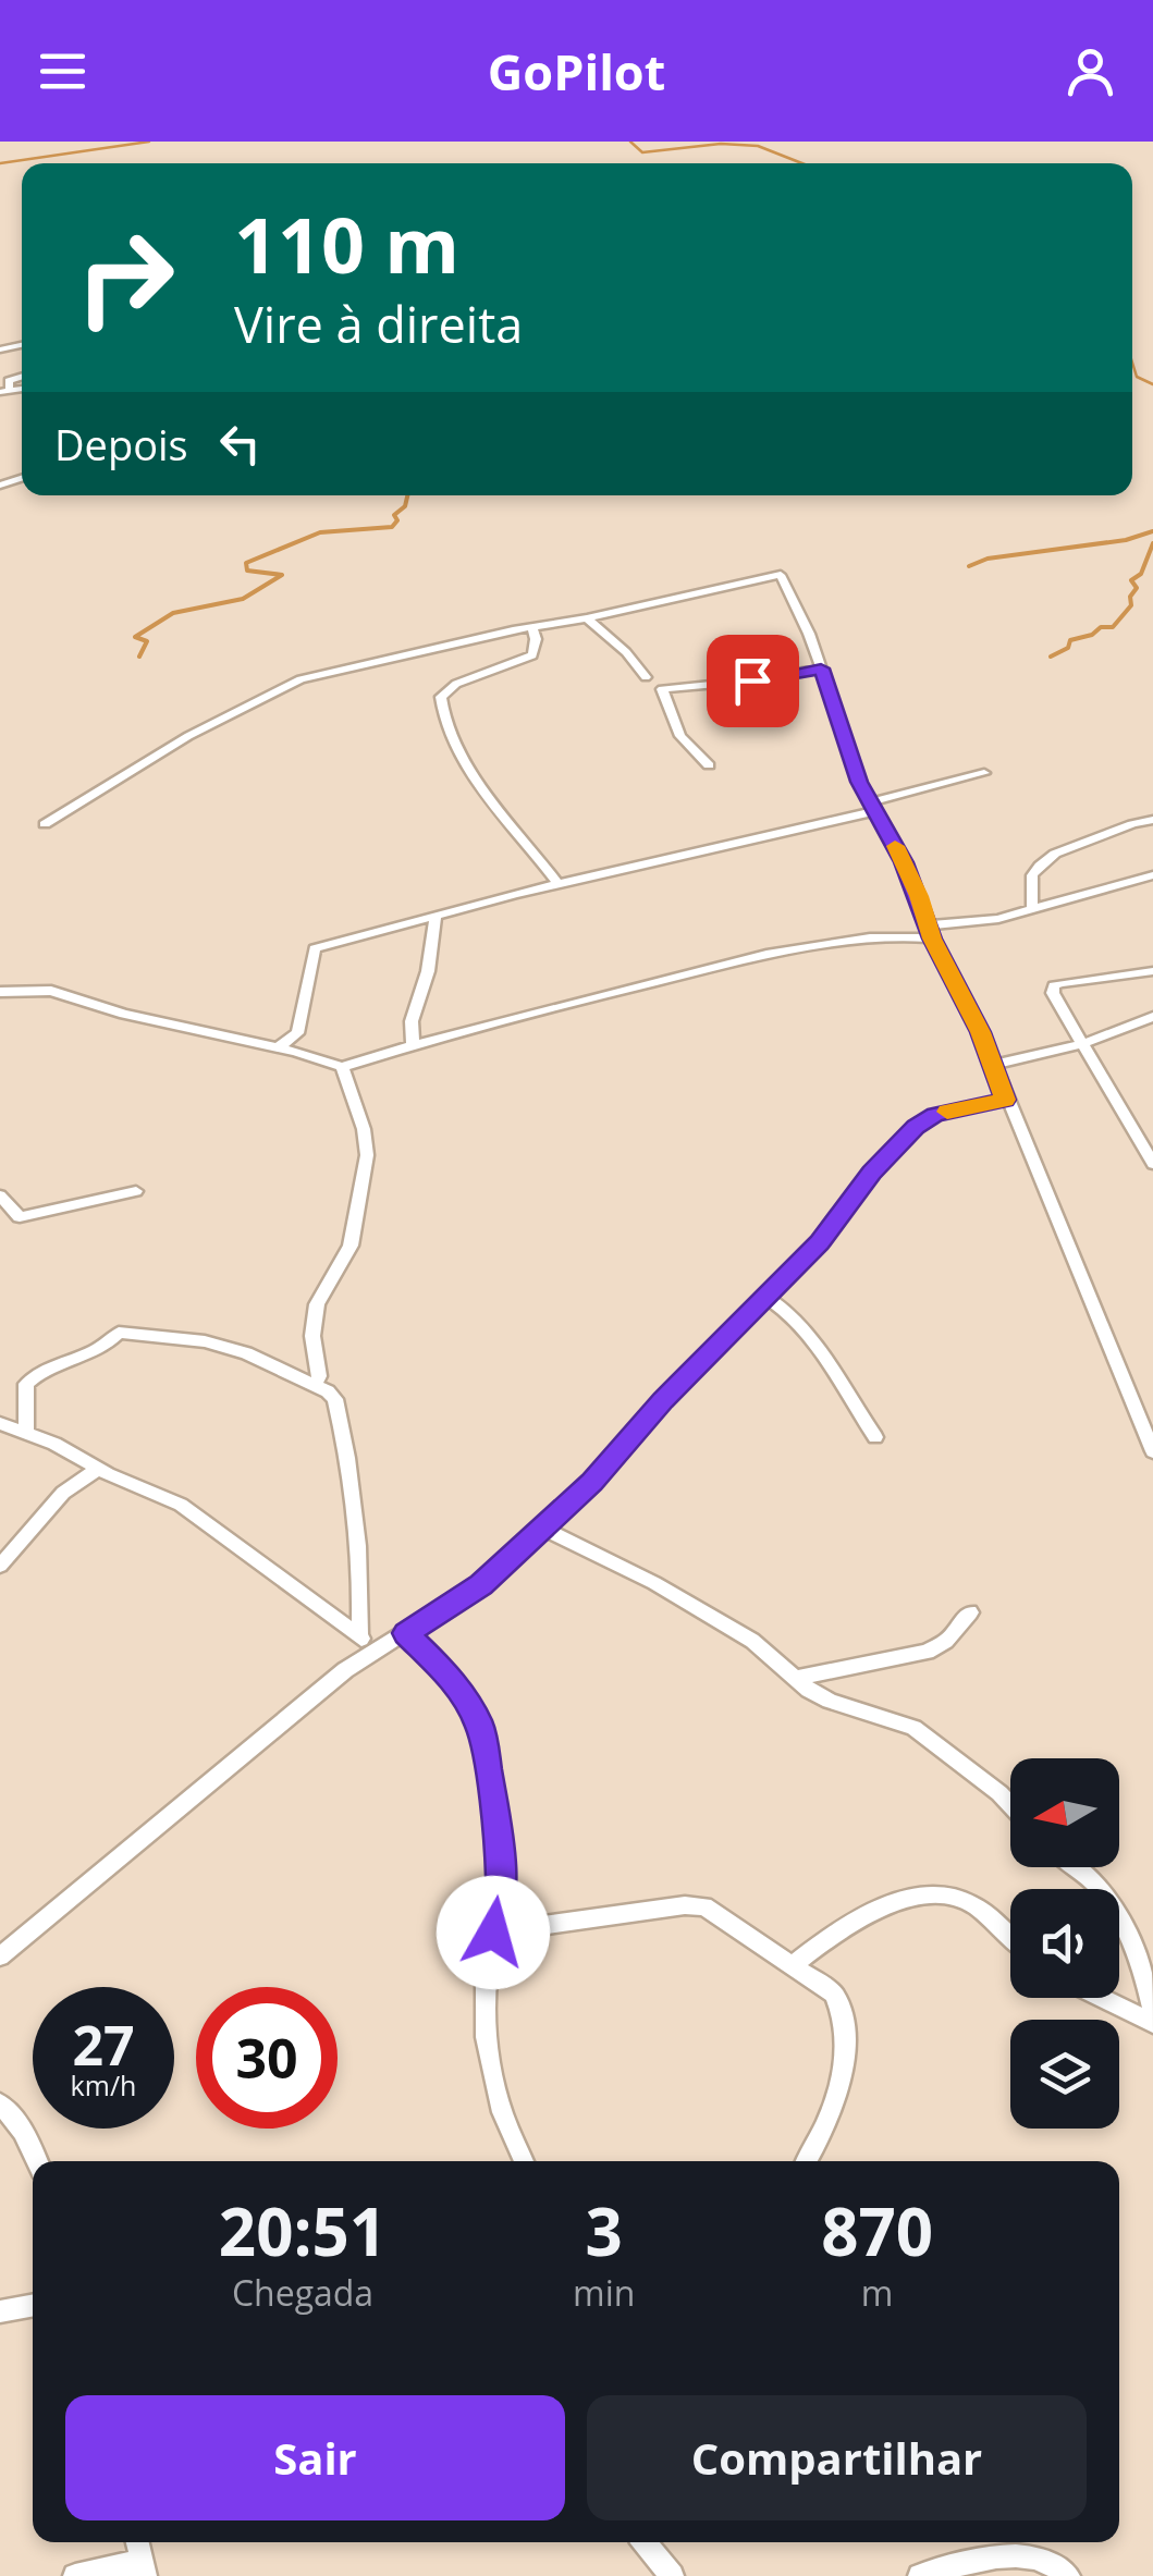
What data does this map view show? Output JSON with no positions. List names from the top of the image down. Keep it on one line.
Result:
{"north":"left","page":{"header":"GoPilot","turn":["110 m","Vire à direita"],"then":"Depois","speed":"27 km/h","limit":"30","eta":["20:51","Chegada","3","min","870","m"],"buttons":["Sair","Compartilhar"]}}
